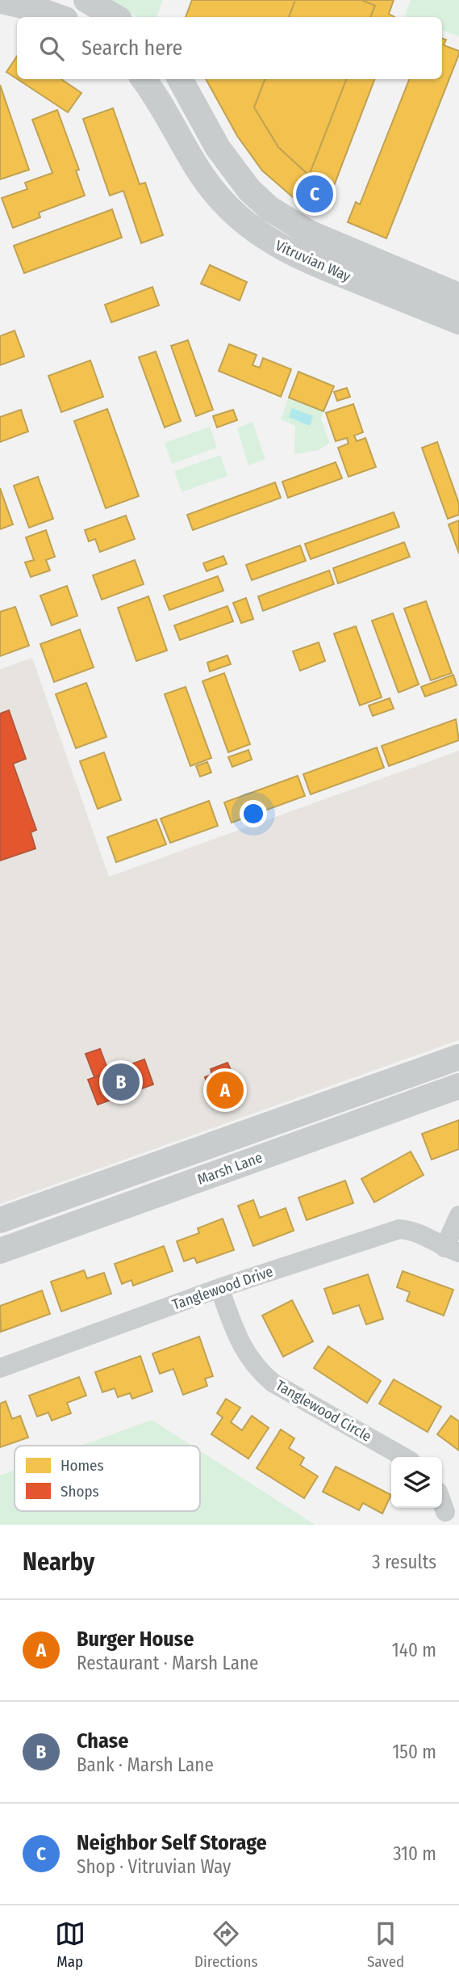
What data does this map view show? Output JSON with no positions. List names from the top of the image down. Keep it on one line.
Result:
{"streets":{"main road":["Vitruvian Way","Marsh Lane"],"street":["Tanglewood Drive","Tanglewood Circle"]},"crossings":[["Tanglewood Drive","Tanglewood Circle"]],"legend":["Homes","Shops"],"page":{"search":"Search here","pins":["C","B","A"],"heading":["Nearby","3 results"],"list":[{"mark":"A","name":"Burger House","note":"Restaurant · Marsh Lane","value":"140 m"},{"mark":"B","name":"Chase","note":"Bank · Marsh Lane","value":"150 m"},{"mark":"C","name":"Neighbor Self Storage","note":"Shop · Vitruvian Way","value":"310 m"}],"nav":["Map","Directions","Saved"]}}
